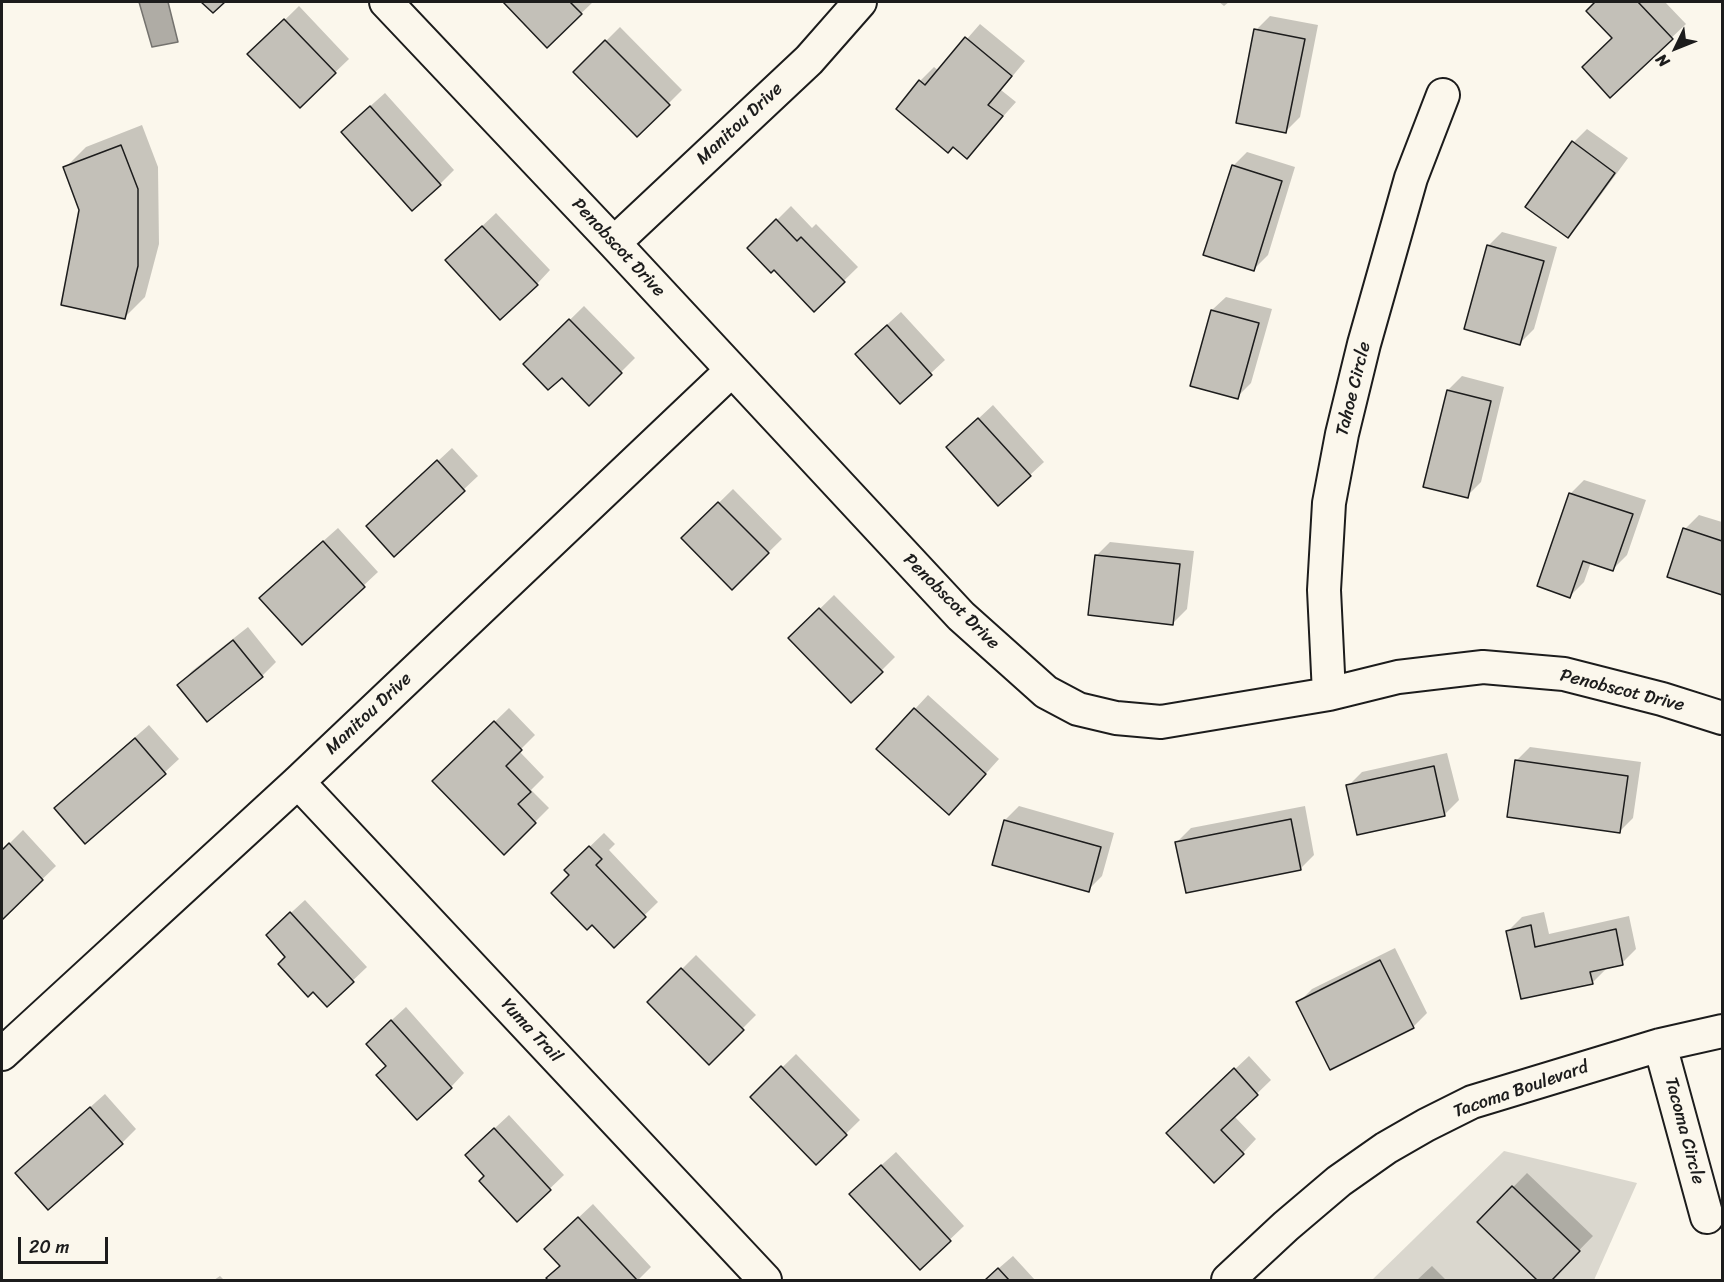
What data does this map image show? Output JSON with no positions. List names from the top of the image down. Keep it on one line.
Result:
{"streets":{"street":["Manitou Drive","Penobscot Drive","Tahoe Circle","Yuma Trail","Tacoma Boulevard","Tacoma Circle"]},"crossings":[["Manitou Drive","Penobscot Drive"],["Manitou Drive","Yuma Trail"],["Penobscot Drive","Tahoe Circle"],["Tacoma Boulevard","Tacoma Circle"]],"scale_bar":"20 m","north":"bottom left"}
